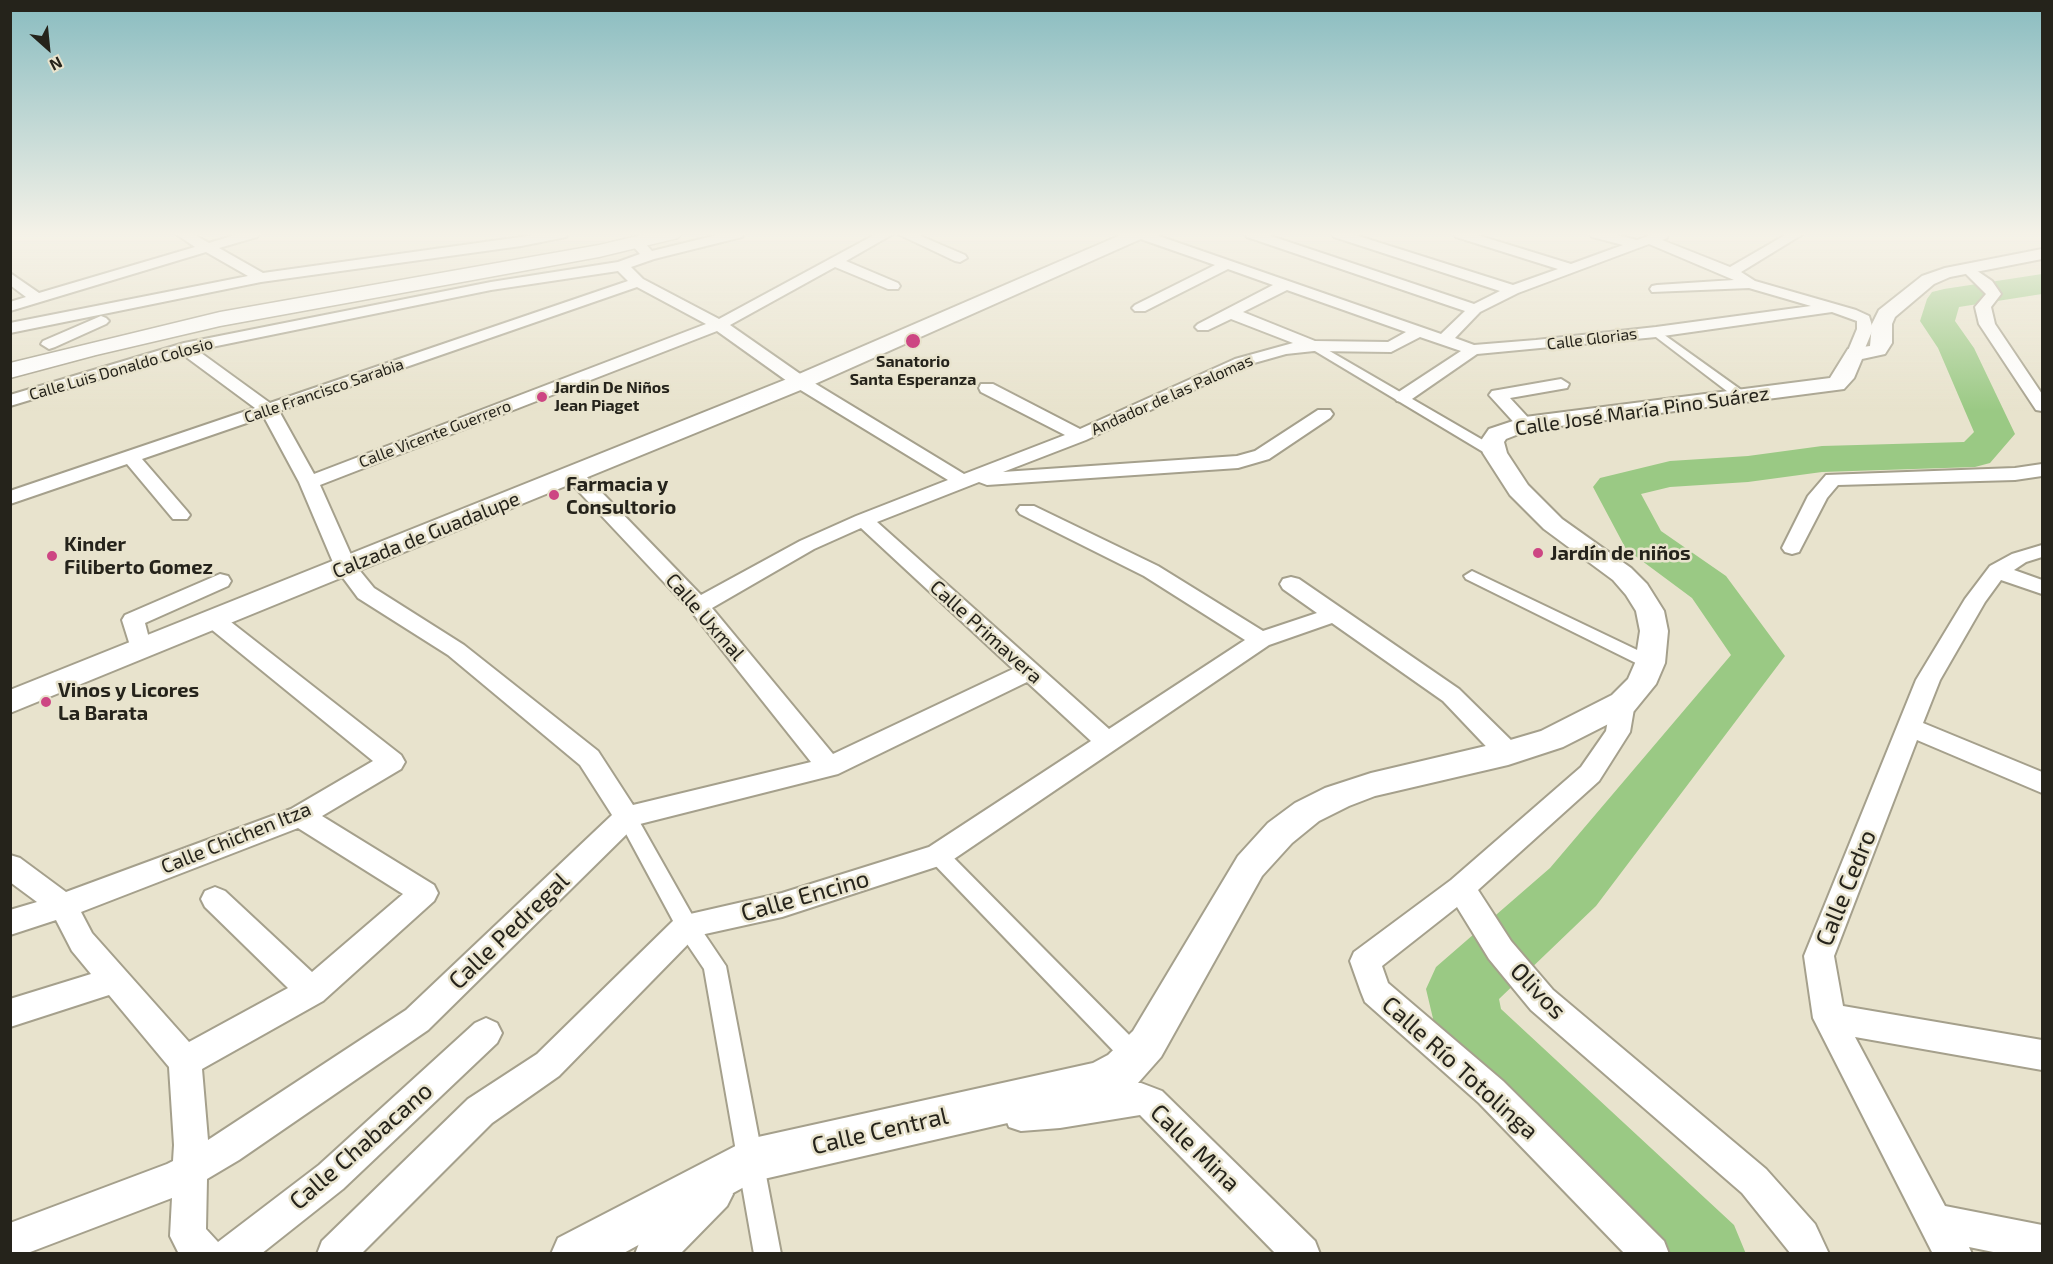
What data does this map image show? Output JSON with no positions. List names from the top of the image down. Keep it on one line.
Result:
{"streets":{"street":["Calle Glorias","Calle Luis Donaldo Colosio","Calle Francisco Sarabia","Andador de las Palomas","Calle José María Pino Suárez","Calle Vicente Guerrero","Calzada de Guadalupe","Calle Uxmal","Calle Primavera","Calle Chichen Itza","Calle Cedro","Calle Encino","Calle Pedregal","Olivos","Calle Río Totolinga","Calle Central","Calle Chabacano","Calle Mina"]},"crossings":[["Calle Glorias","Calle José María Pino Suárez"],["Andador de las Palomas","Calle Uxmal"],["Andador de las Palomas","Calle Primavera"],["Calle José María Pino Suárez","Calle Central"],["Calzada de Guadalupe","Calle Uxmal"],["Calzada de Guadalupe","Calle Chichen Itza"],["Calle Primavera","Calle Encino"],["Olivos","Calle Río Totolinga"],["Calle Central","Calle Mina"]],"places":["Sanatorio Santa Esperanza","Jardin De Niños Jean Piaget","Farmacia y Consultorio","Jardín de niños","Kinder Filiberto Gomez","Vinos y Licores La Barata"],"north":"bottom right"}
